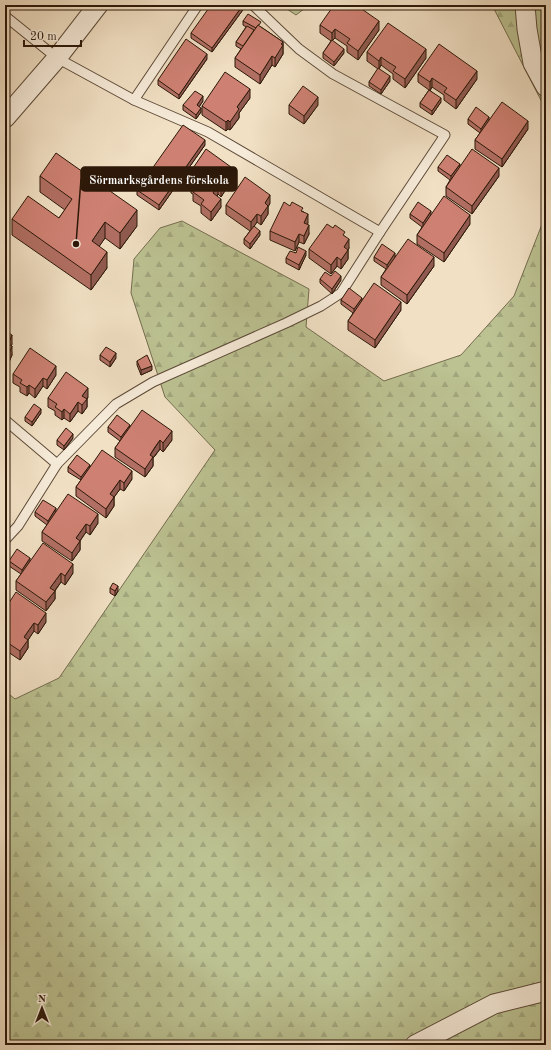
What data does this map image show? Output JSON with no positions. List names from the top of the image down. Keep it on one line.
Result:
{"places":["Sörmarksgårdens förskola"],"scale_bar":"20 m","north":"top"}
